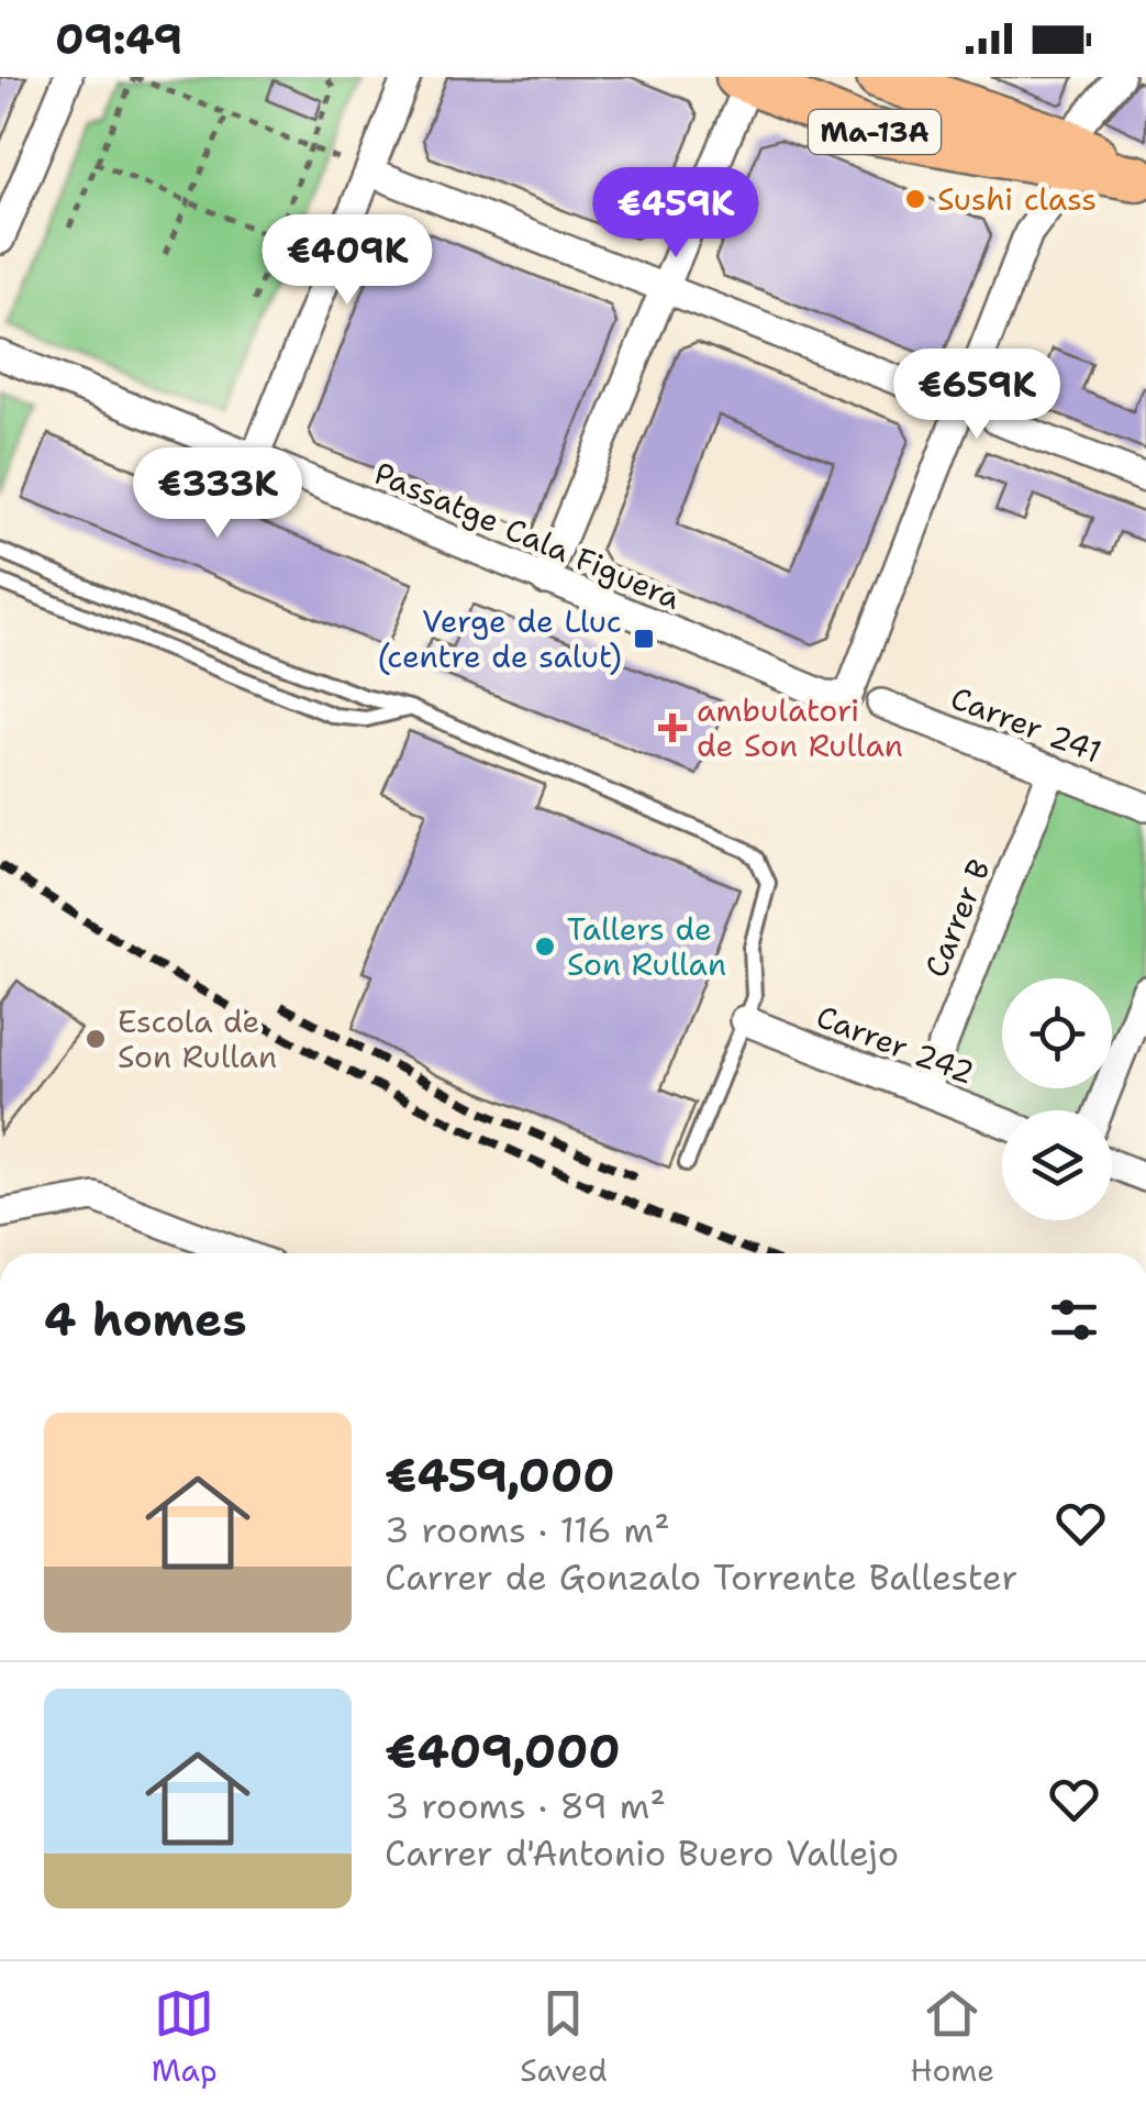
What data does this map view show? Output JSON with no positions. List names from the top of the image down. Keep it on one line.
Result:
{"streets":{"main road":["Ma-13A"],"street":["Passatge Cala Figuera","Carrer 241","Carrer B","Carrer 242"]},"crossings":[["Carrer 241","Carrer B"],["Carrer B","Carrer 242"]],"places":{"other":["Sushi class","Tallers de Son Rullan","Escola de Son Rullan"],"transit":["Verge de Lluc (centre de salut)"],"health":["ambulatori de Son Rullan"]},"page":{"status":"09:49","price":["€459K","€409K","€659K","€333K"],"heading":"4 homes","list":[{"name":"€459,000","note":"3 rooms · 116 m² · Carrer de Gonzalo Torrente Ballester"},{"name":"€409,000","note":"3 rooms · 89 m² · Carrer d'Antonio Buero Vallejo"}],"tabs":["Map","Saved","Home"]}}
